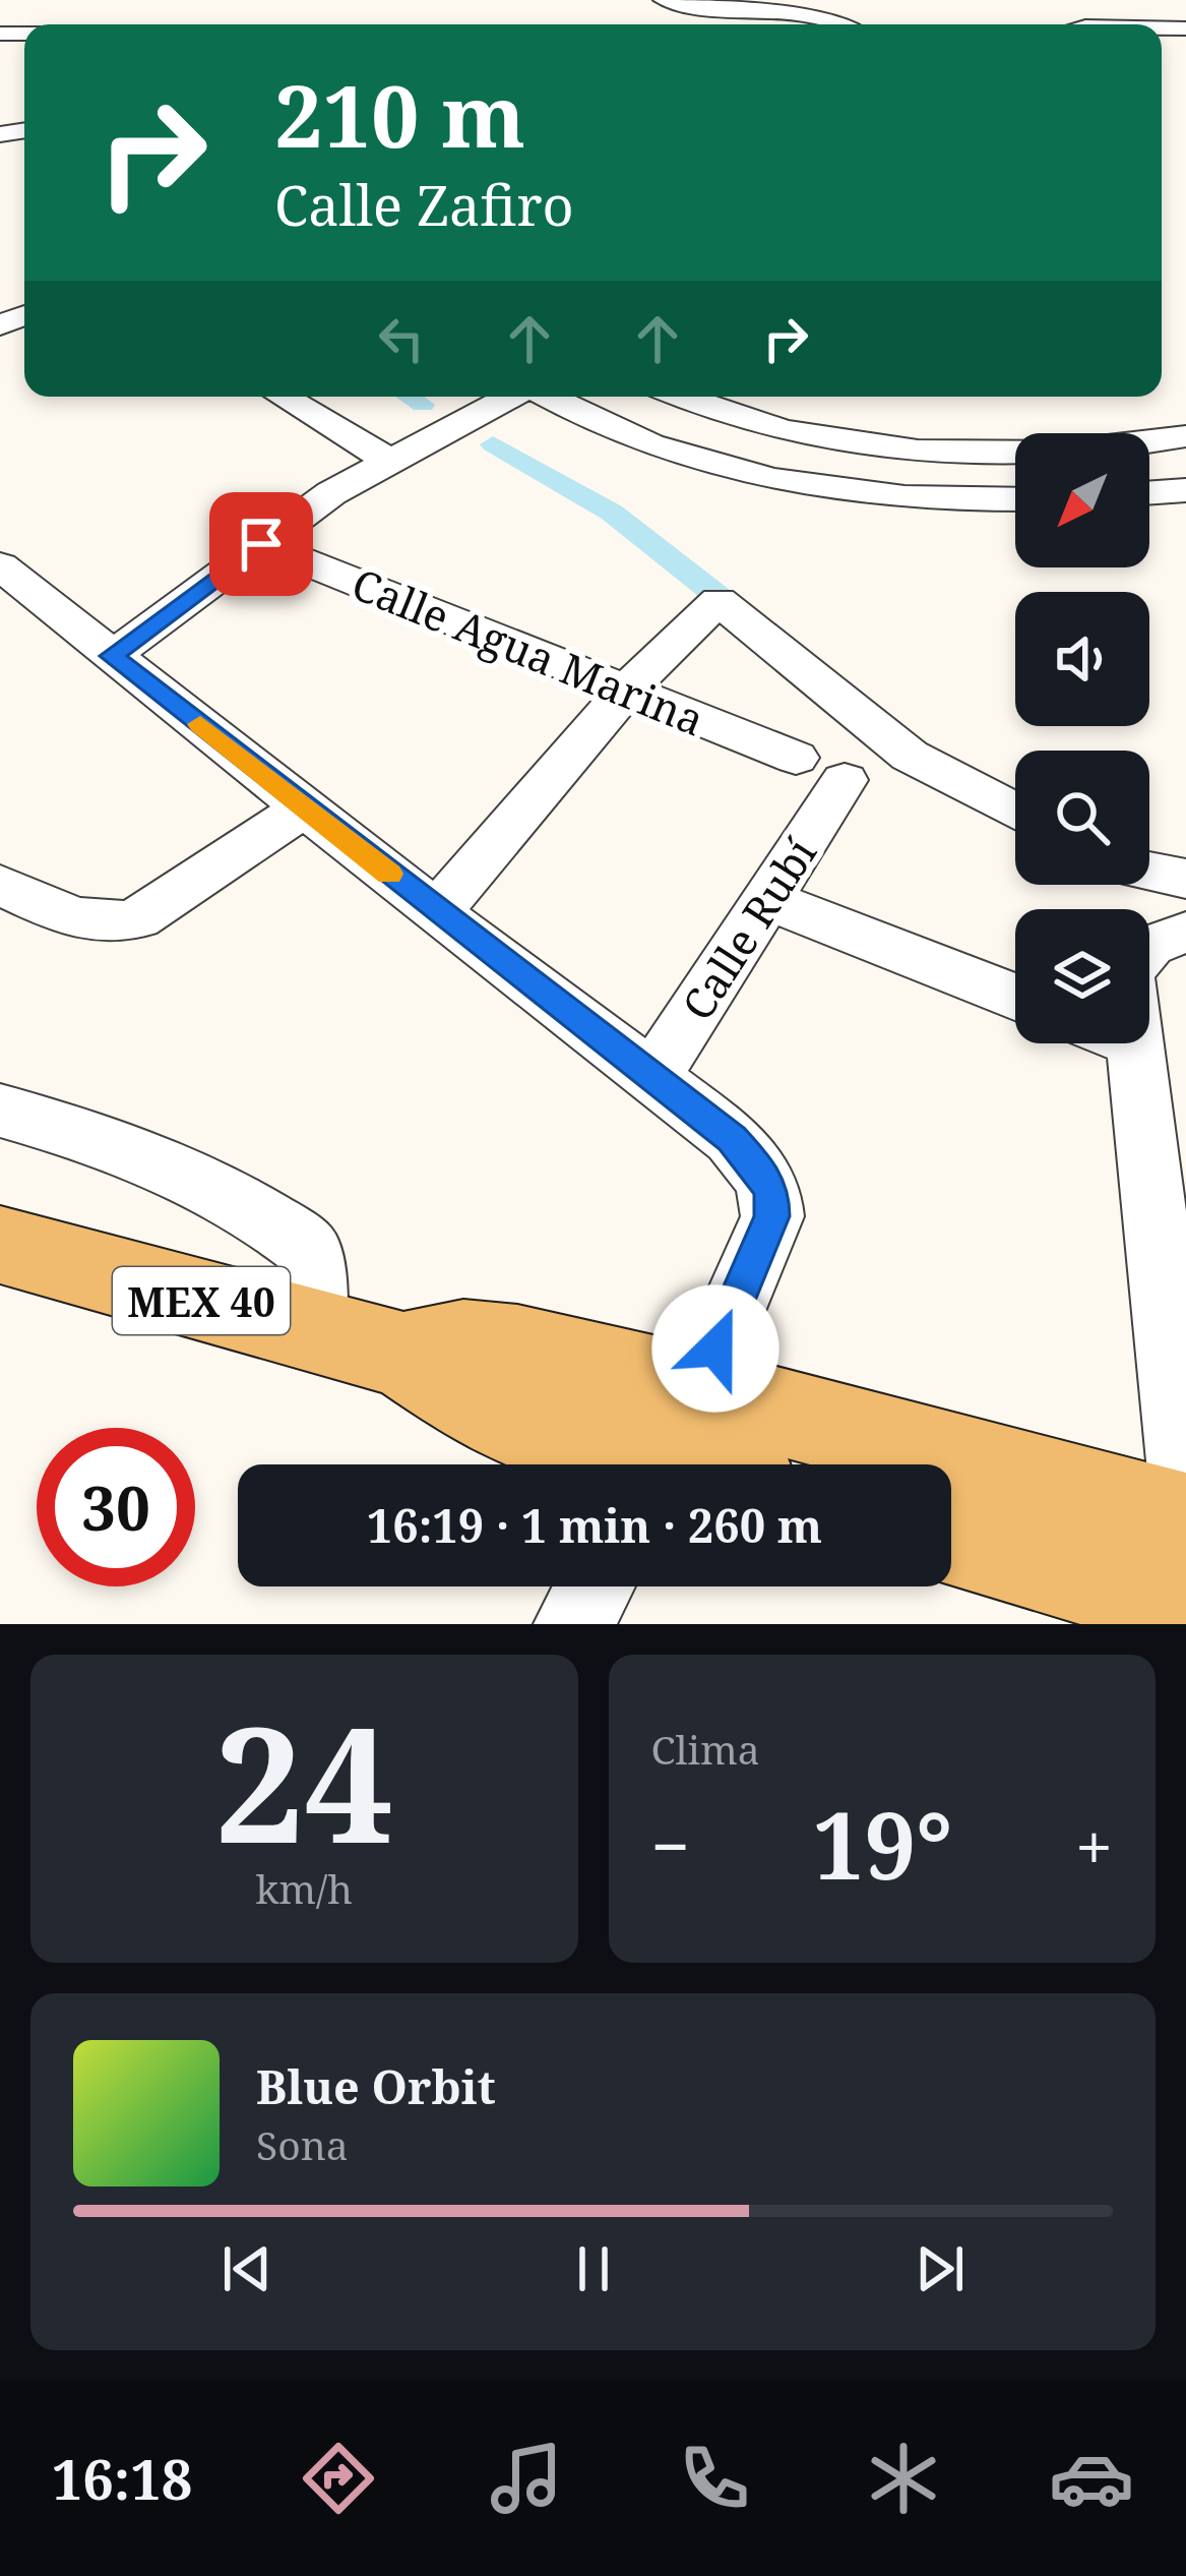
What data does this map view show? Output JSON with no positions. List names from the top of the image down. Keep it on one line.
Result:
{"streets":{"main road":["MEX 40"],"street":["Calle Agua Marina","Calle Rubí"]},"north":"bottom left","page":{"turn":["210 m","Calle Zafiro"],"limit":"30","trip":"16:19 · 1 min · 260 m","tile":[["24","km/h"],"Clima"],"heat":["−","19°","+"],"song":["Blue Orbit","Sona"],"tabs":"16:18"}}
